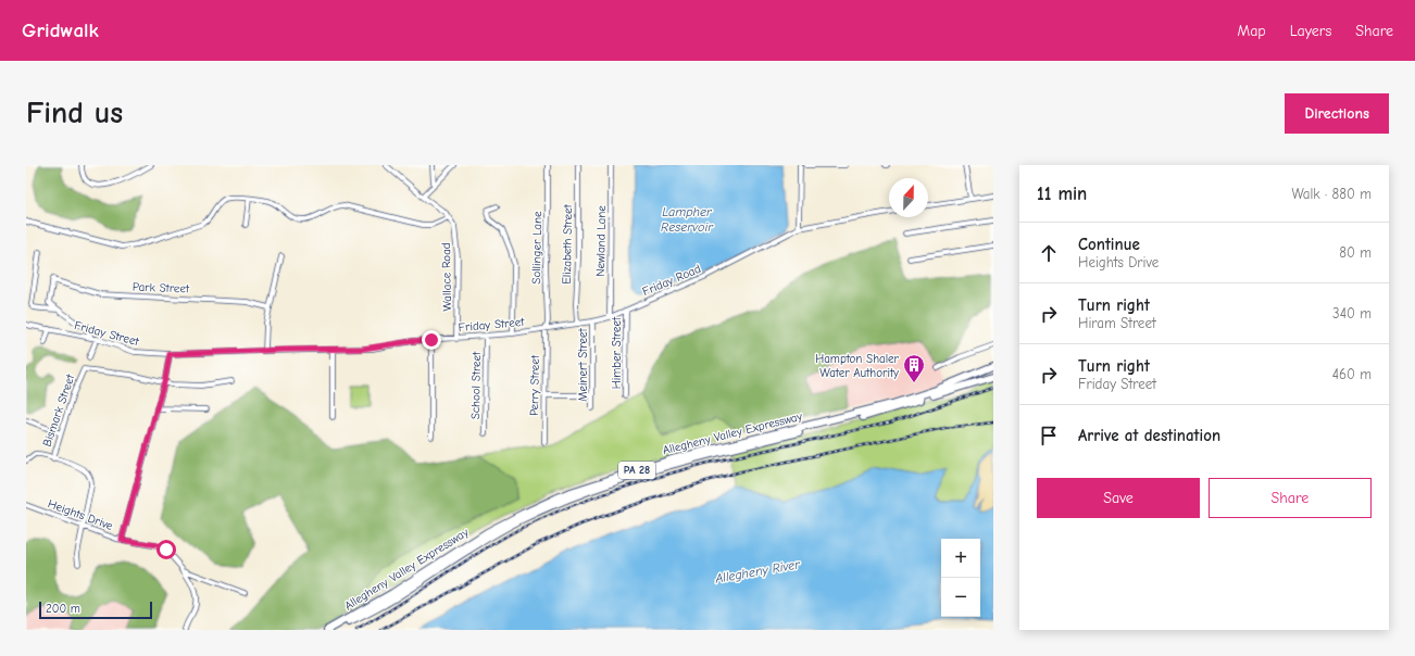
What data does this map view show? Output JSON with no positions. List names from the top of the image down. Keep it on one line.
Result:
{"streets":{"highway":["Allegheny Valley Expressway","PA 28"],"street":["Newland Lane","Elizabeth Street","Sollinger Lane","Wallace Road","Friday Road","Park Street","Friday Street","Himber Street","Meinert Street","School Street","Perry Street","Bismark Street","Heights Drive"]},"crossings":[["Newland Lane","Friday Road"],["Elizabeth Street","Friday Road"],["Sollinger Lane","Friday Road"],["Sollinger Lane","Friday Street"],["Sollinger Lane","Perry Street"],["Wallace Road","Friday Street"],["Friday Road","Friday Street"],["Friday Road","Himber Street"],["Friday Road","Meinert Street"],["Friday Road","Perry Street"],["Park Street","Friday Street"],["Friday Street","School Street"],["Friday Street","Perry Street"]],"water":["Lampher Reservoir","Allegheny River"],"places":{"building":["Hampton Shaler Water Authority"]},"scale_bar":"200 m","north":"top","page":{"header":"Gridwalk","nav":["Map","Layers","Share"],"buttons":["Directions",["Save","Share"]],"title":"Find us","heading":["11 min","Walk · 880 m"],"list":[["Continue","Heights Drive","80 m"],["Turn right","Hiram Street","340 m"],["Turn right","Friday Street","460 m"],"Arrive at destination"],"map_buttons":["+","−"],"scale":"200 m"}}
